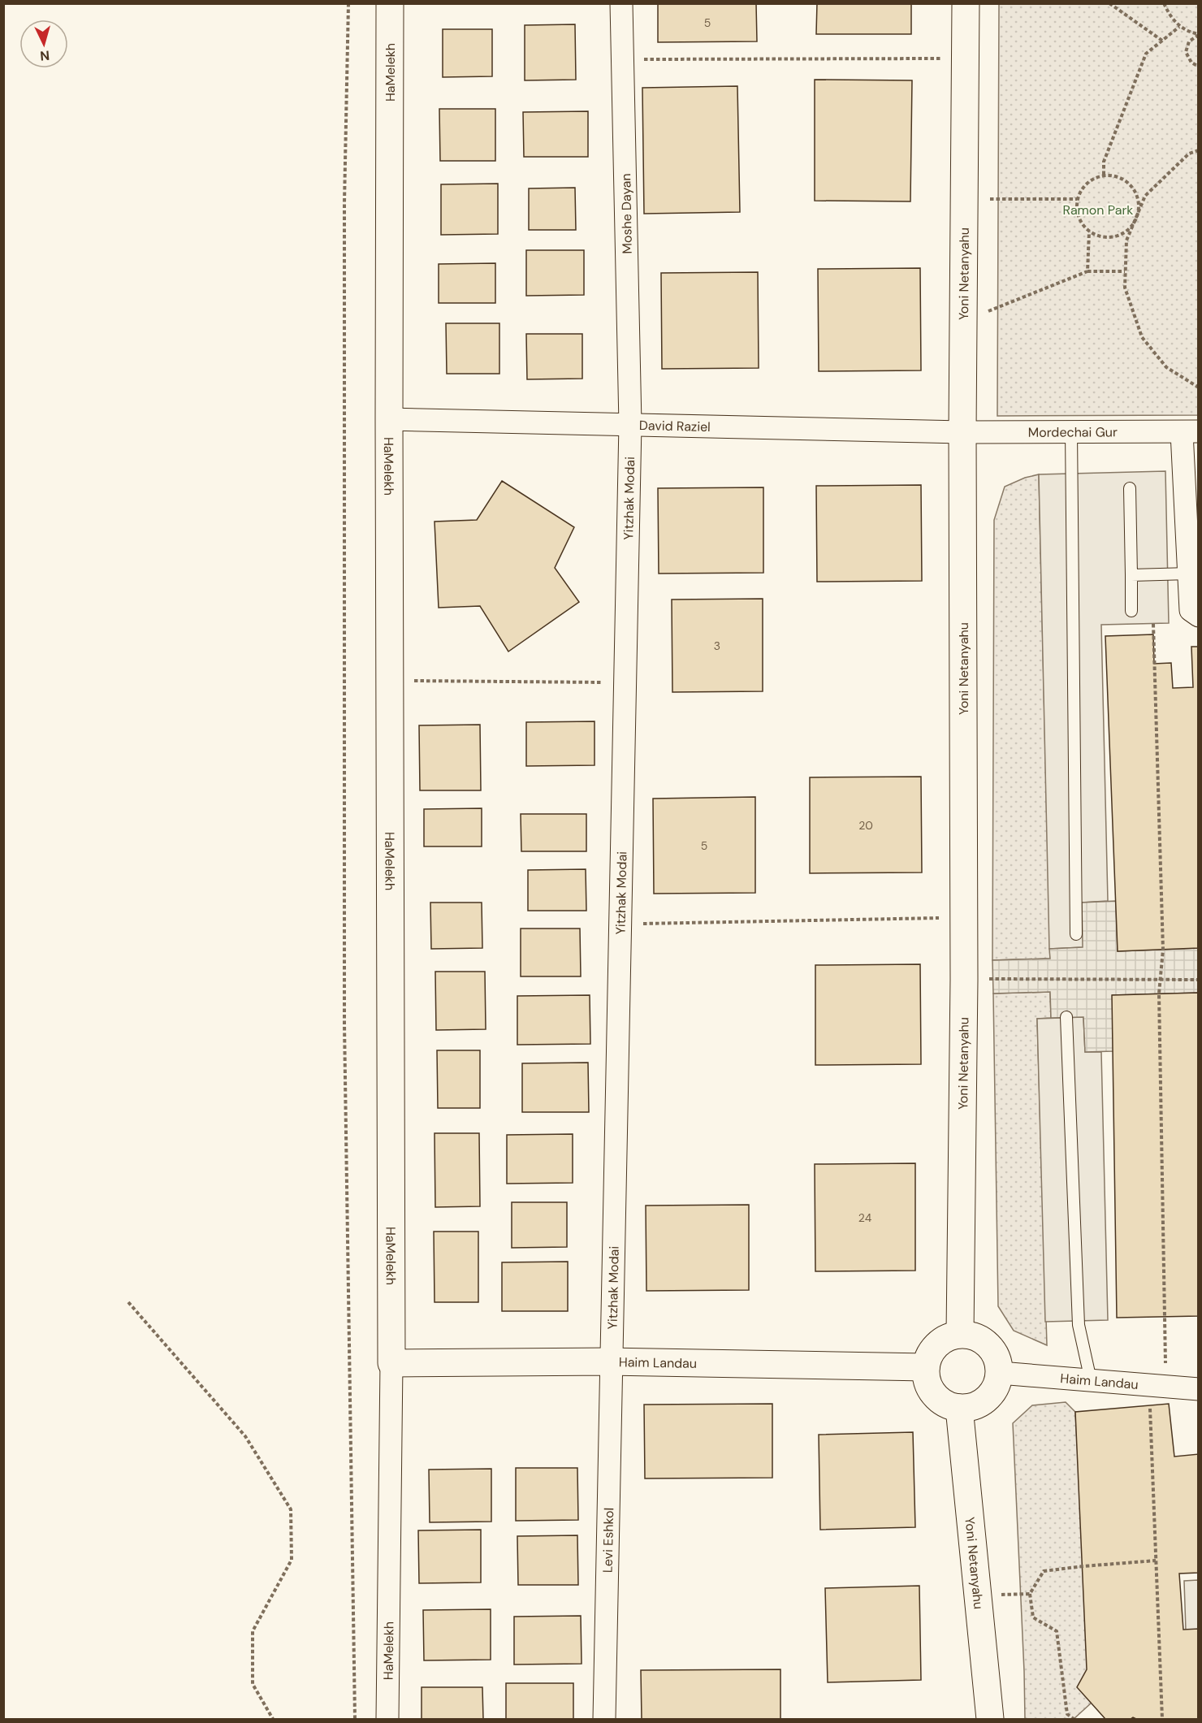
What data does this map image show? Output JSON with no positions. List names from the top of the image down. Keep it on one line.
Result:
{"streets":{"street":["HaMelekh","Moshe Dayan","Yoni Netanyahu","David Raziel","Mordechai Gur","Yitzhak Modai","Haim Landau","Levi Eshkol"]},"crossings":[["HaMelekh","David Raziel"],["HaMelekh","Haim Landau"],["Moshe Dayan","David Raziel"],["Moshe Dayan","Yitzhak Modai"],["Yoni Netanyahu","David Raziel"],["Yoni Netanyahu","Mordechai Gur"],["Yoni Netanyahu","Haim Landau"],["David Raziel","Mordechai Gur"],["David Raziel","Yitzhak Modai"],["Yitzhak Modai","Haim Landau"],["Yitzhak Modai","Levi Eshkol"],["Haim Landau","Levi Eshkol"]],"parks":["Ramon Park"],"house_numbers":["5","3","20","5","24"],"north":"bottom"}
